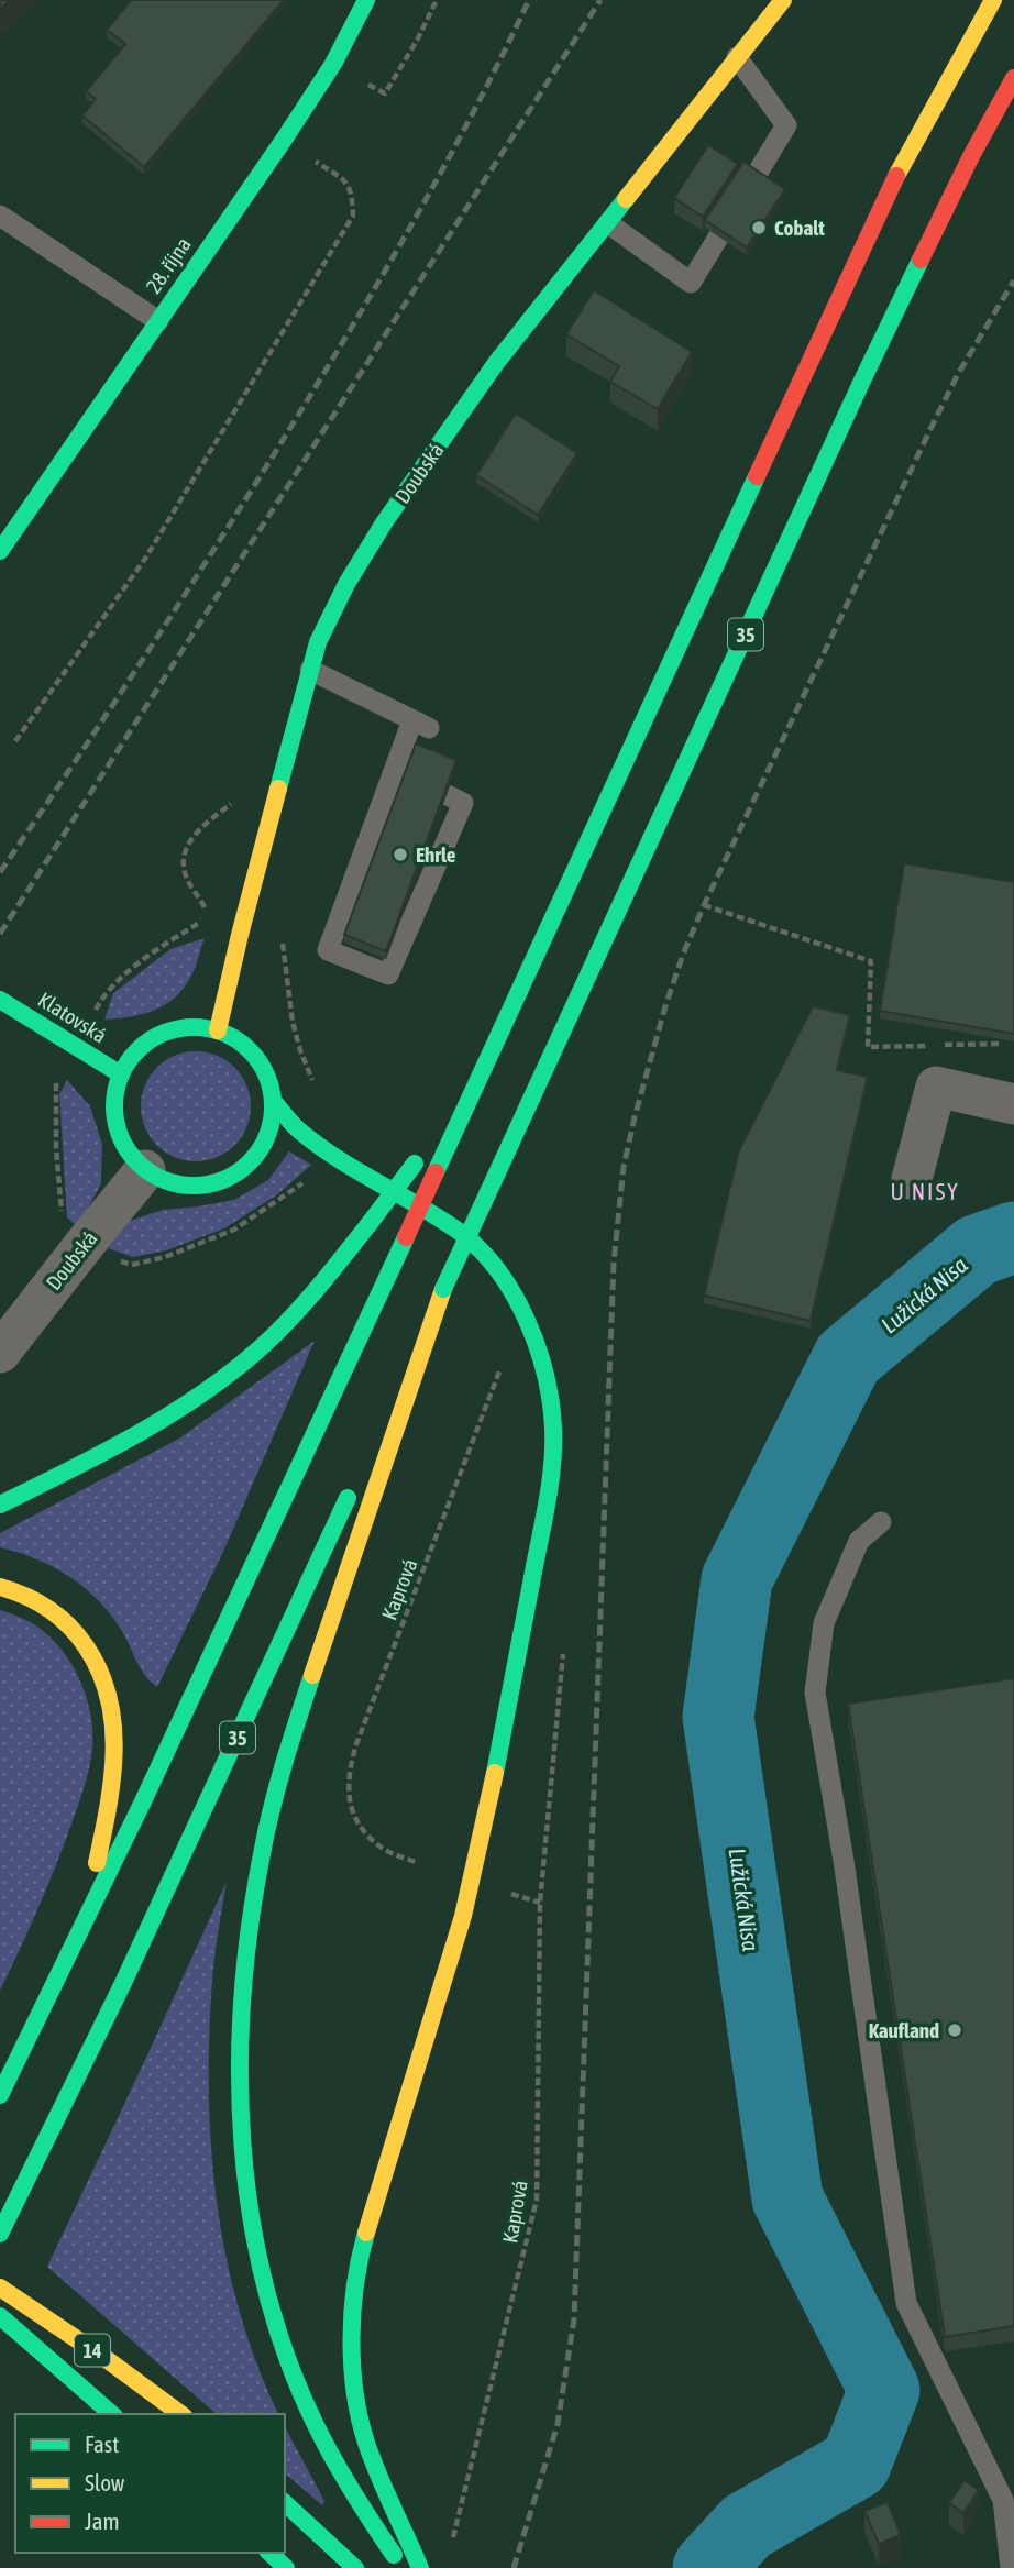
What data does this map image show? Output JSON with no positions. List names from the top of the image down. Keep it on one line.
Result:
{"streets":{"main road":["28. října","Doubská","35","Klatovská","14"],"path":["Kaprová"]},"crossings":[["Doubská","Klatovská"]],"districts":["U NISY"],"water":["Lužická Nisa"],"places":["Cobalt","Ehrle","Kaufland"],"legend":["Fast","Slow","Jam"]}
